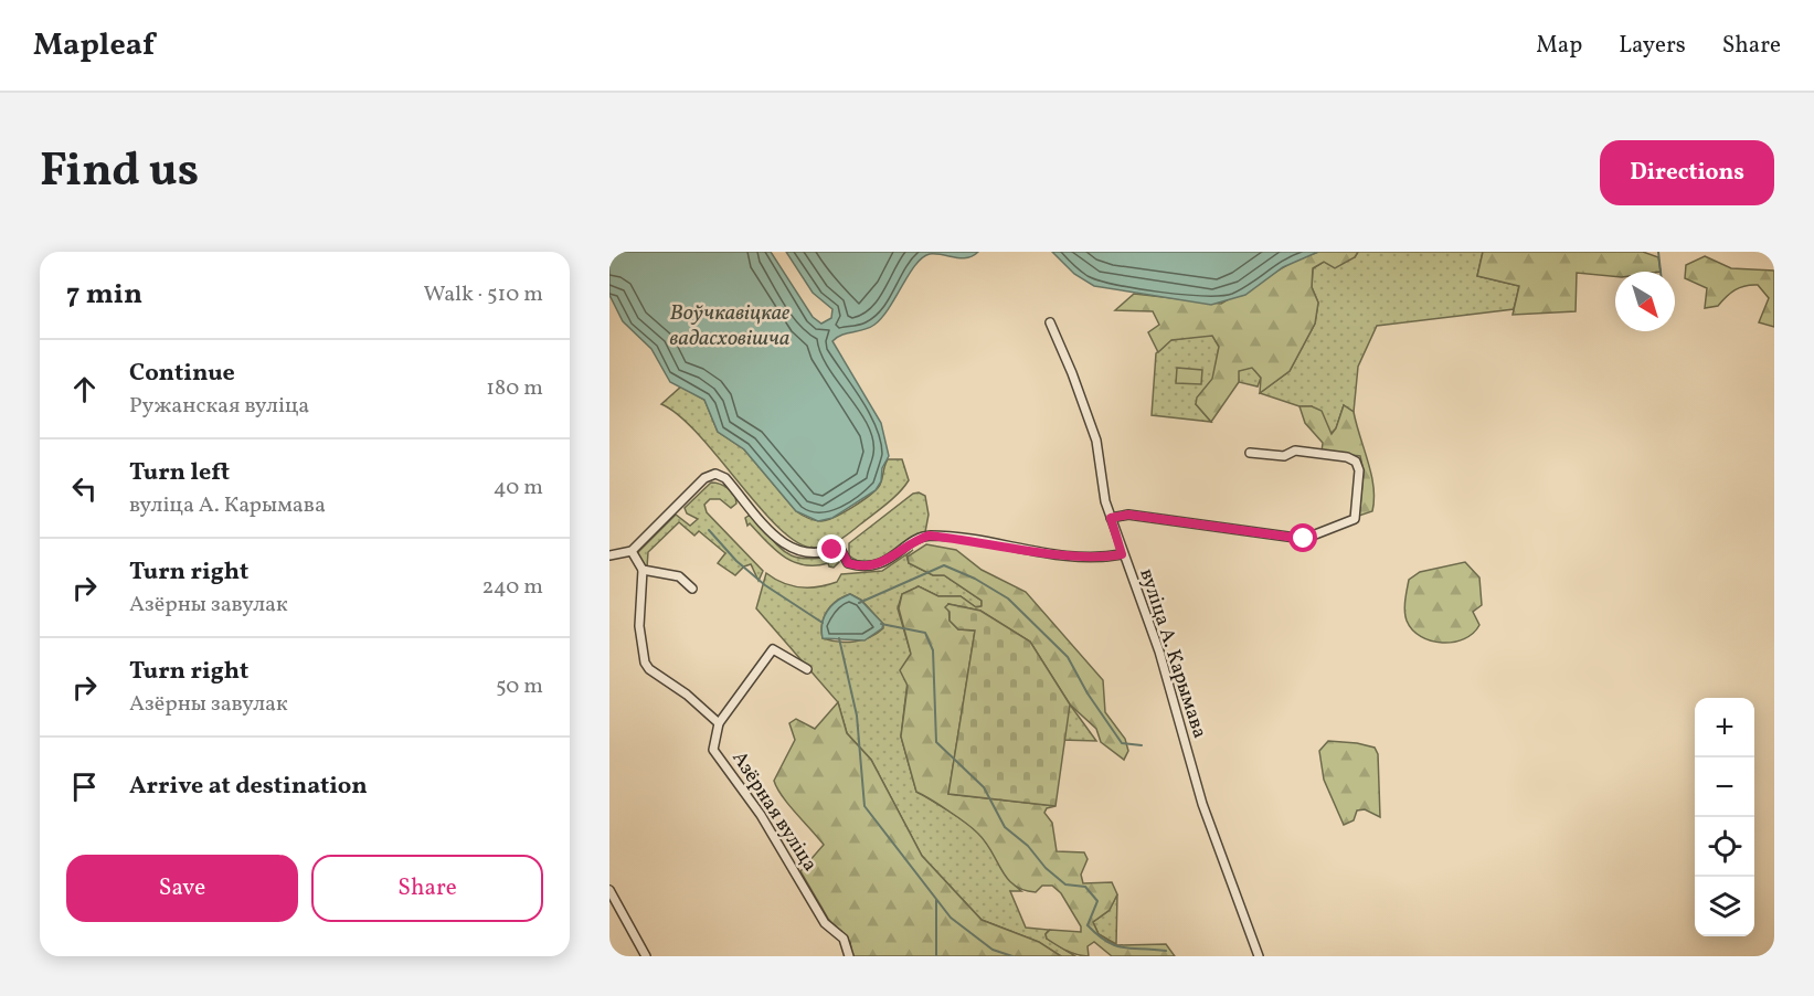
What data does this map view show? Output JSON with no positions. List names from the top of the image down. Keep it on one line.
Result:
{"streets":{"street":["вуліца А. Карымава","Азёрная вуліца"]},"water":["Воўчкавіцкае вадасховішча"],"north":"bottom right","page":{"header":"Mapleaf","nav":["Map","Layers","Share"],"title":"Find us","buttons":["Directions",["Save","Share"]],"heading":["7 min","Walk · 510 m"],"list":[["Continue","Ружанская вуліца","180 m"],["Turn left","вуліца А. Карымава","40 m"],["Turn right","Азёрны завулак","240 m"],["Turn right","Азёрны завулак","50 m"],"Arrive at destination"],"map_buttons":["+","−"]}}
